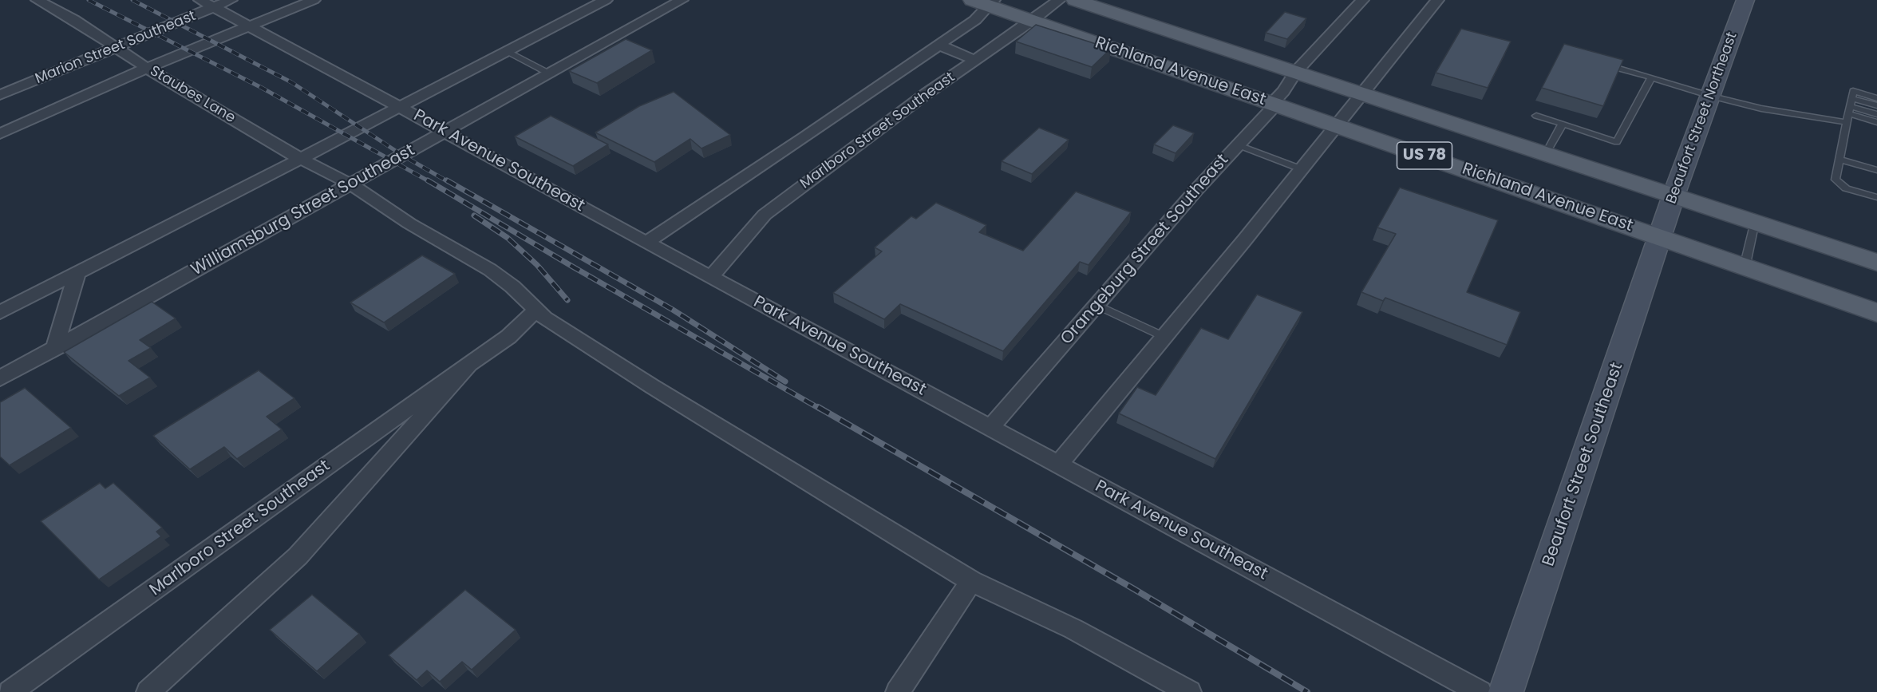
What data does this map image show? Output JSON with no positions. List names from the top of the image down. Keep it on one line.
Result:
{"streets":{"main road":["Richland Avenue East","US 78"],"street":["Marion Street Southeast","Staubes Lane","Beaufort Street Northeast","Marlboro Street Southeast","Park Avenue Southeast","Williamsburg Street Southeast","Orangeburg Street Southeast","Beaufort Street Southeast"]},"crossings":[["Marion Street Southeast","Staubes Lane"],["Marion Street Southeast","Park Avenue Southeast"],["Richland Avenue East","Beaufort Street Northeast"],["Richland Avenue East","Marlboro Street Southeast"],["Richland Avenue East","Orangeburg Street Southeast"],["Richland Avenue East","Beaufort Street Southeast"],["Staubes Lane","Williamsburg Street Southeast"],["Beaufort Street Northeast","Beaufort Street Southeast"],["Marlboro Street Southeast","Park Avenue Southeast"],["Park Avenue Southeast","Williamsburg Street Southeast"],["Park Avenue Southeast","Orangeburg Street Southeast"]]}
